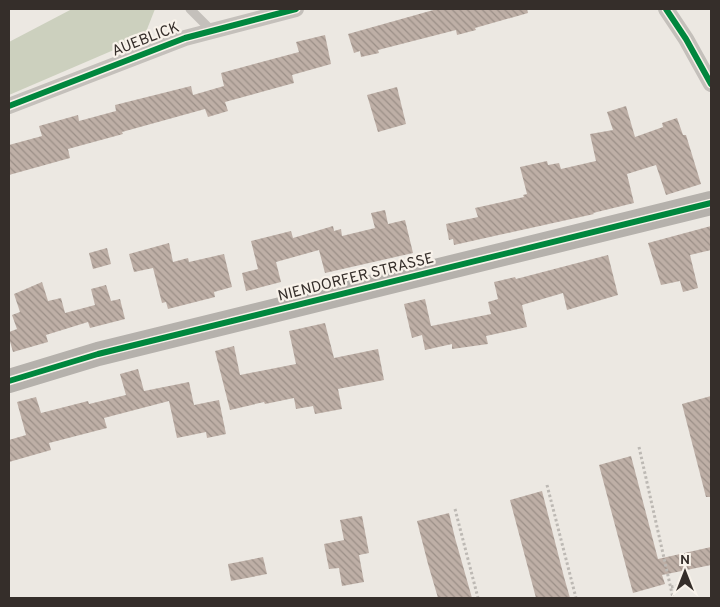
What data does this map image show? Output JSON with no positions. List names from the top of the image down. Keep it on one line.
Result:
{"streets":{"main road":["NIENDORFER STRASSE"],"street":["AUEBLICK"]},"north":"top"}
